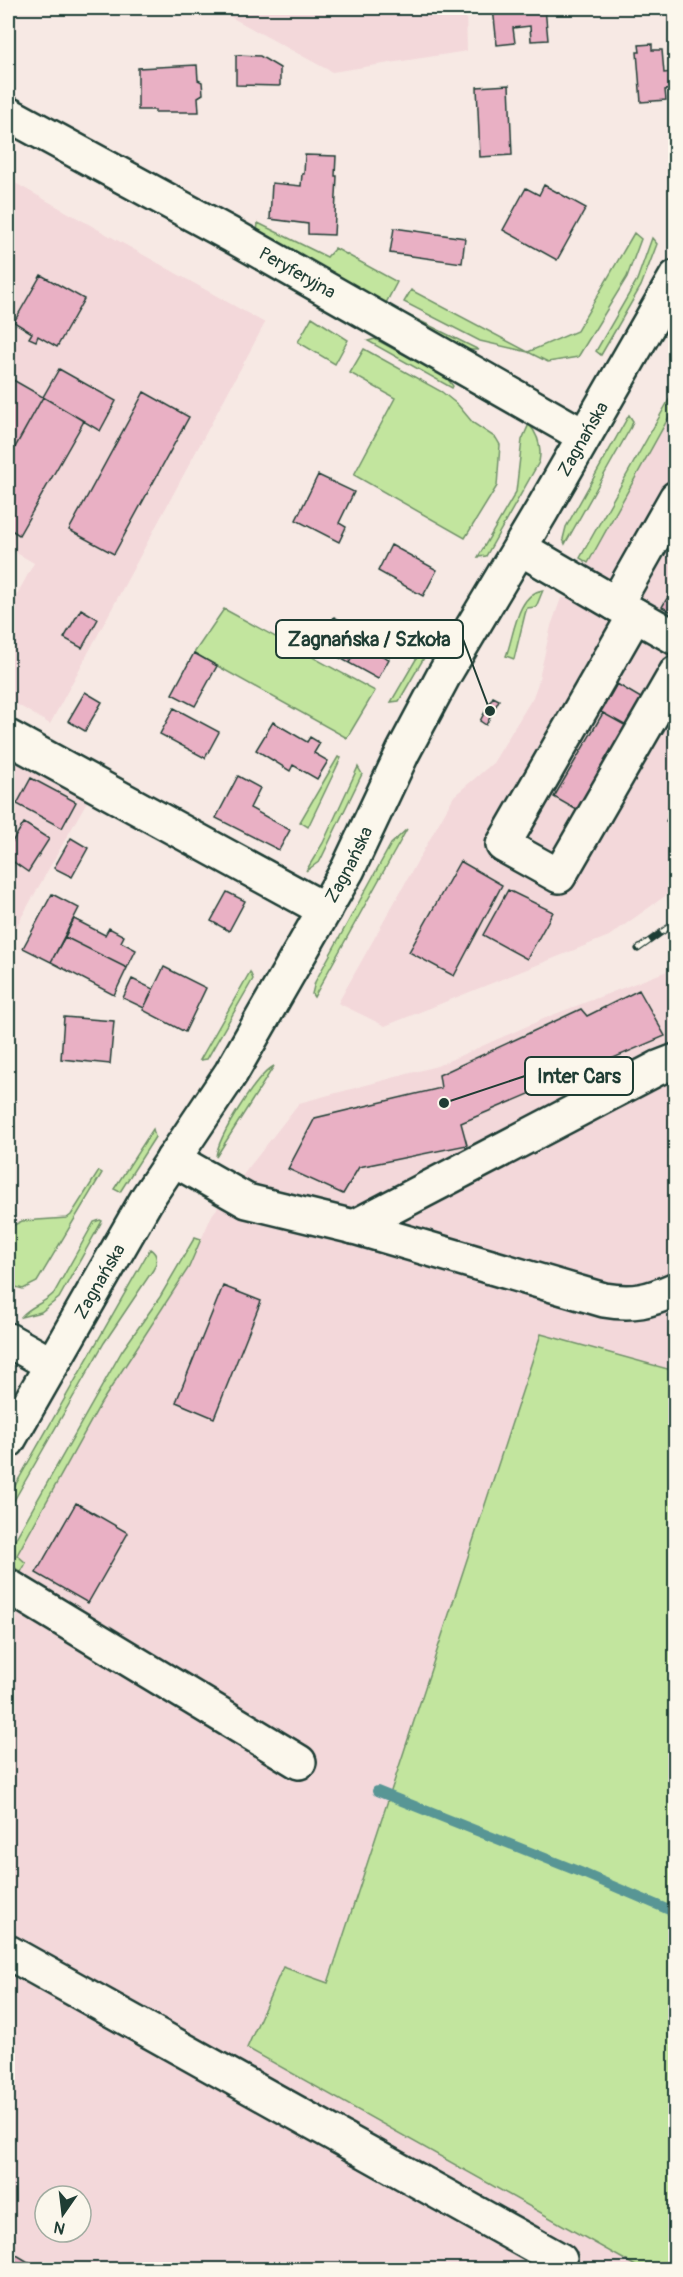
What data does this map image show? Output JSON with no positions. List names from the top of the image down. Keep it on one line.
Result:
{"streets":{"street":["Peryferyjna","Zagnańska"]},"crossings":[["Peryferyjna","Zagnańska"]],"places":["Zagnańska / Szkoła","Inter Cars"],"north":"bottom"}
